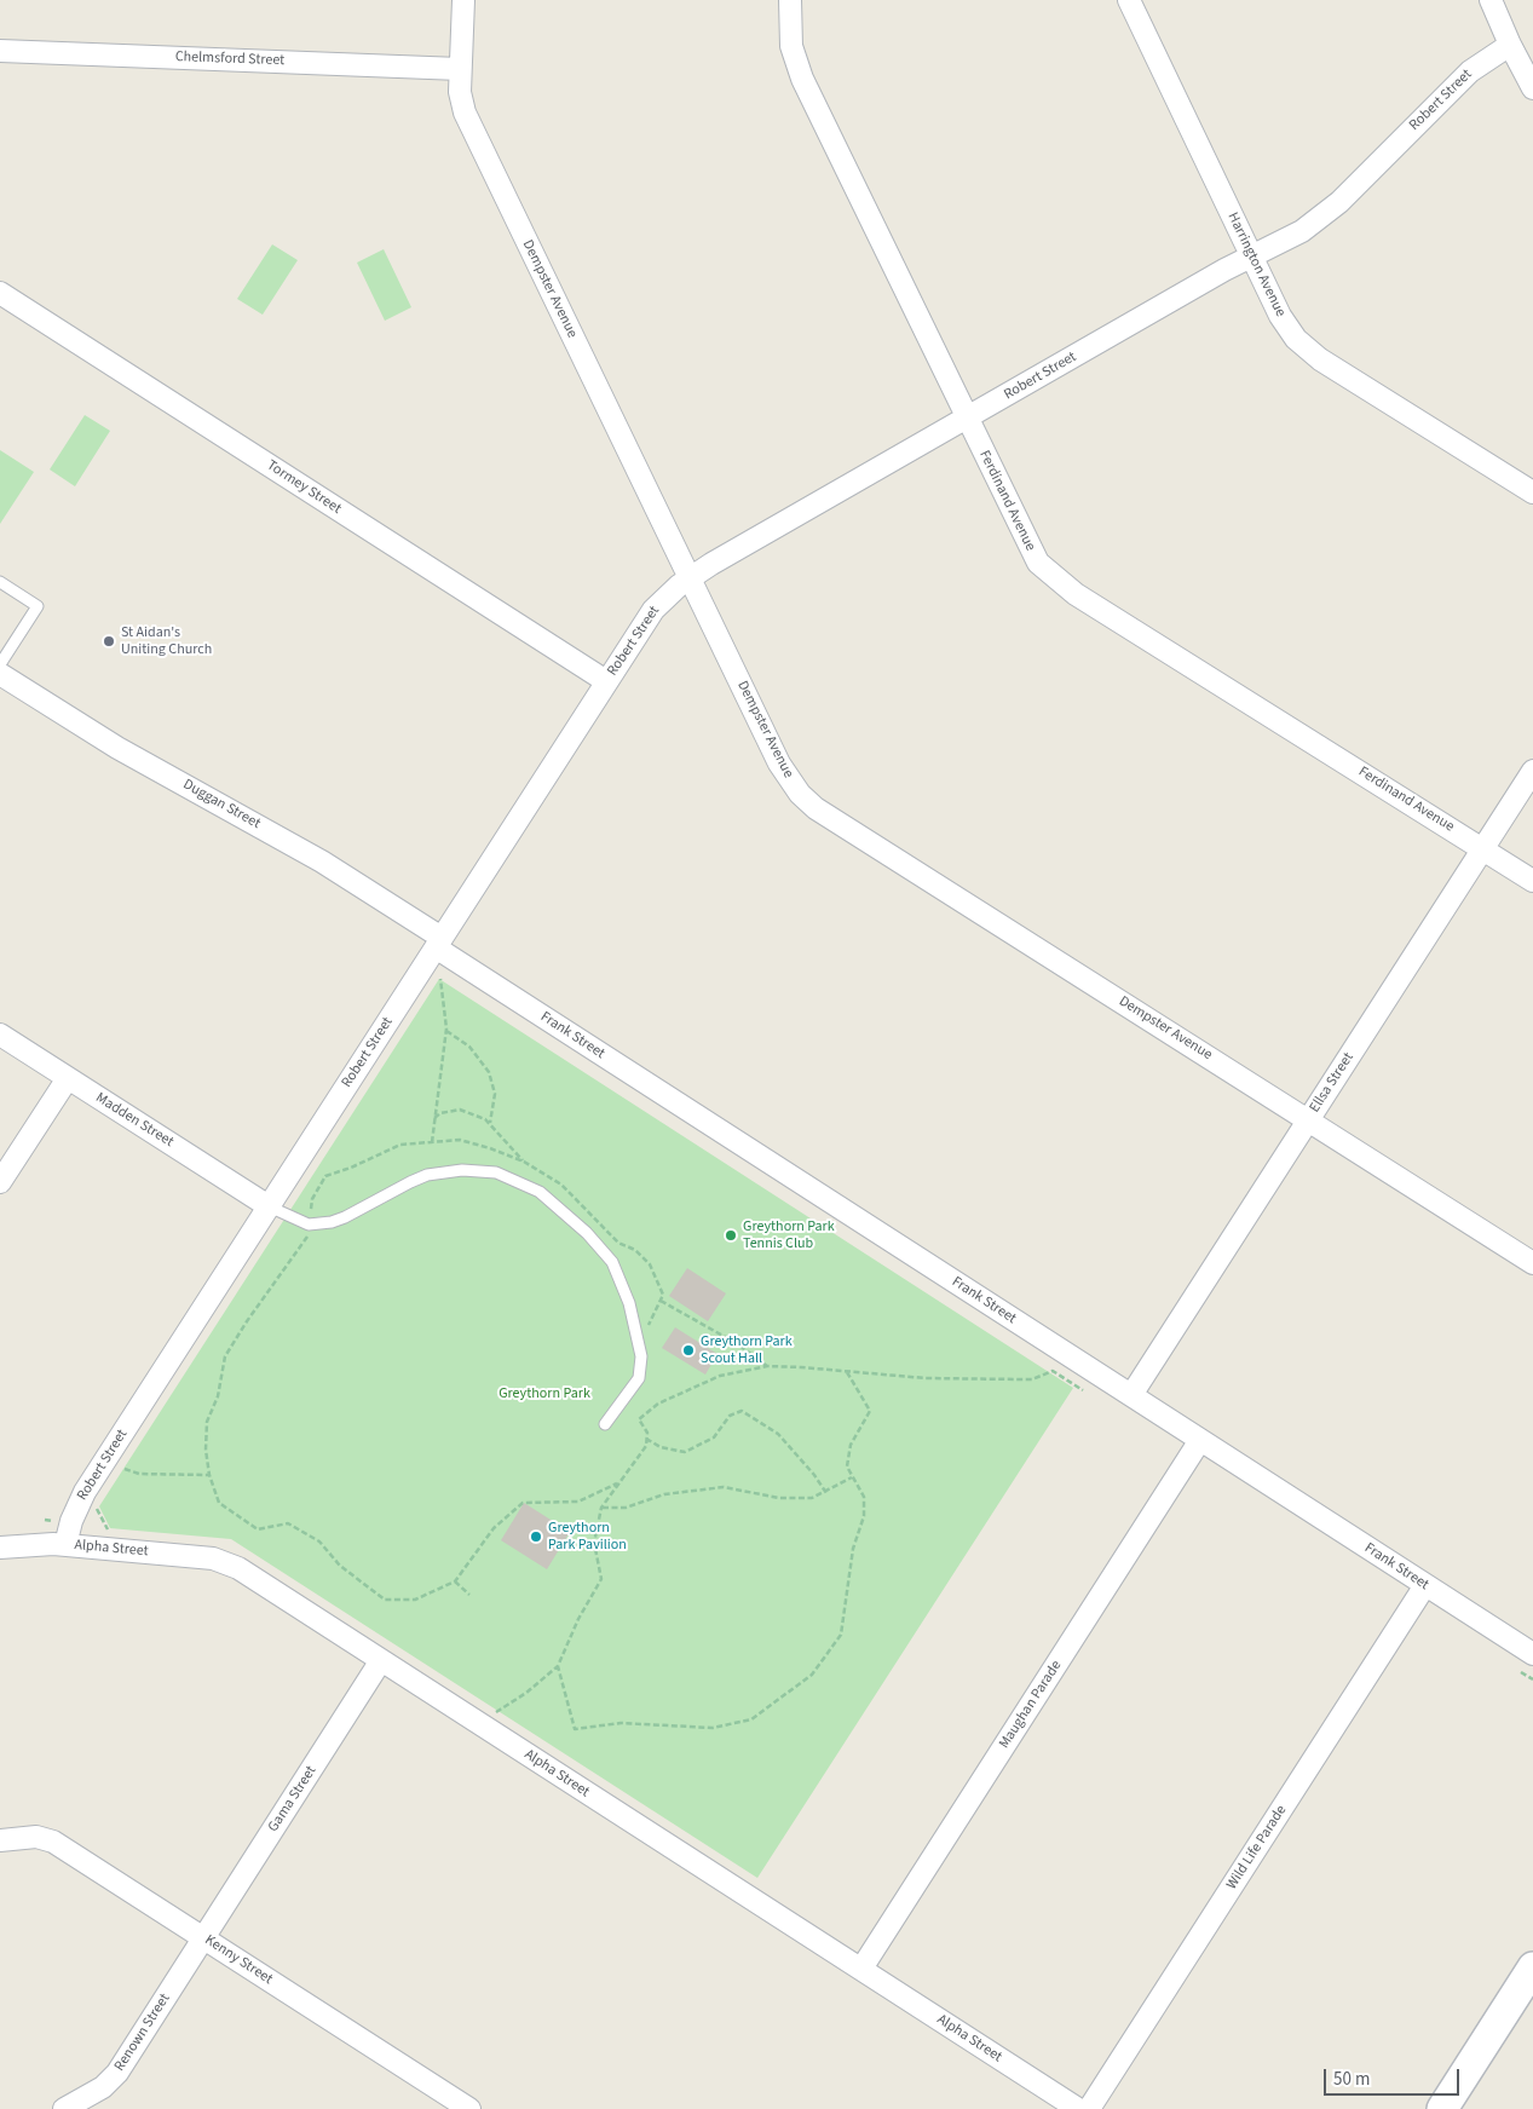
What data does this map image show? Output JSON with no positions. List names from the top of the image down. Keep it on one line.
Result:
{"streets":{"street":["Chelmsford Street","Robert Street","Harrington Avenue","Dempster Avenue","Tormey Street","Ferdinand Avenue","Duggan Street","Frank Street","Ellsa Street","Madden Street","Alpha Street","Maughan Parade","Gama Street","Wild Life Parade","Kenny Street","Renown Street"]},"crossings":[["Chelmsford Street","Dempster Avenue"],["Robert Street","Harrington Avenue"],["Robert Street","Dempster Avenue"],["Robert Street","Tormey Street"],["Robert Street","Ferdinand Avenue"],["Robert Street","Duggan Street"],["Robert Street","Frank Street"],["Robert Street","Madden Street"],["Robert Street","Alpha Street"],["Dempster Avenue","Ellsa Street"],["Ferdinand Avenue","Ellsa Street"],["Duggan Street","Frank Street"],["Frank Street","Ellsa Street"],["Frank Street","Maughan Parade"],["Frank Street","Wild Life Parade"],["Alpha Street","Maughan Parade"],["Alpha Street","Gama Street"],["Gama Street","Kenny Street"],["Gama Street","Renown Street"],["Kenny Street","Renown Street"]],"parks":["Greythorn Park"],"places":["St Aidan's Uniting Church","Greythorn Park Tennis Club","Greythorn Park Scout Hall","Greythorn Park Pavilion"],"scale_bar":"50 m"}
